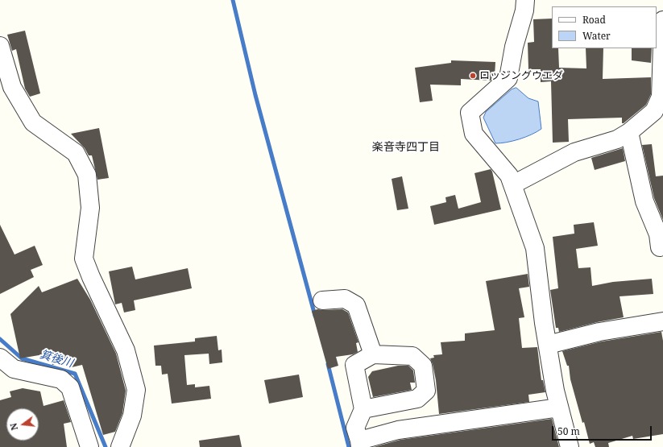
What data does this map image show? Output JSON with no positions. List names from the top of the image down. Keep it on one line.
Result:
{"districts":["楽音寺四丁目"],"water":["箕後川"],"places":["ロッジングウエダ"],"legend":["Road","Water"],"scale_bar":"50 m","north":"left"}
